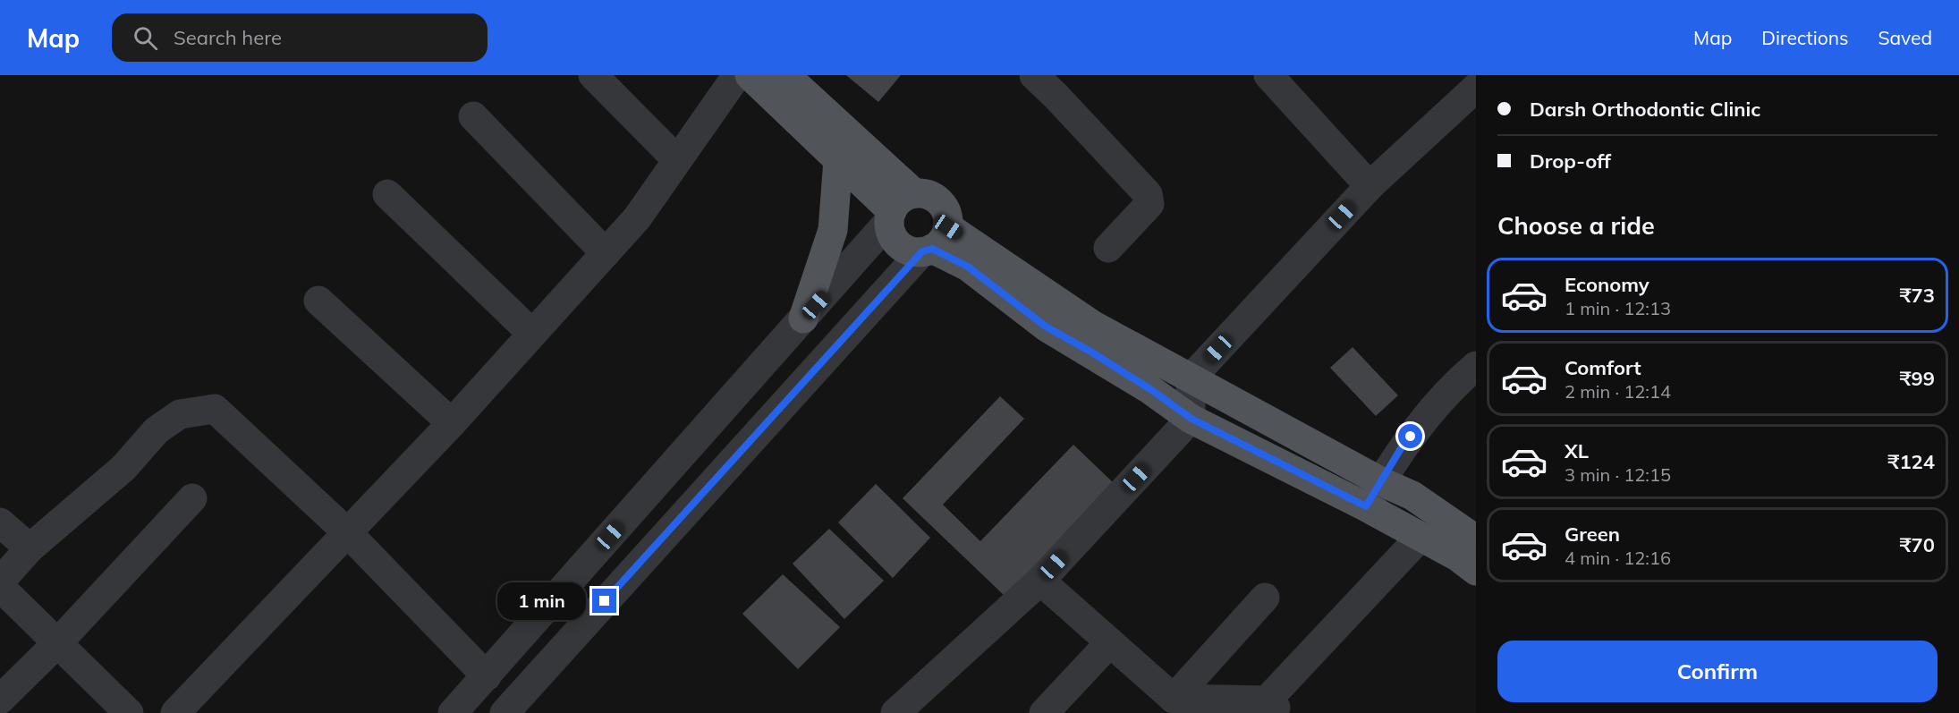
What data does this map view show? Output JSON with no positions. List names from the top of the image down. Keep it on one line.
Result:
{"page":{"header":"Map","search":"Search here","nav":["Map","Directions","Saved"],"banner":["Darsh Orthodontic Clinic","Drop-off"],"heading":"Choose a ride","list":[{"name":"Economy","note":"1 min · 12:13","value":"₹73"},{"name":"Comfort","note":"2 min · 12:14","value":"₹99"},{"name":"XL","note":"3 min · 12:15","value":"₹124"},{"name":"Green","note":"4 min · 12:16","value":"₹70"}],"bubble":"1 min","buttons":"Confirm"}}
